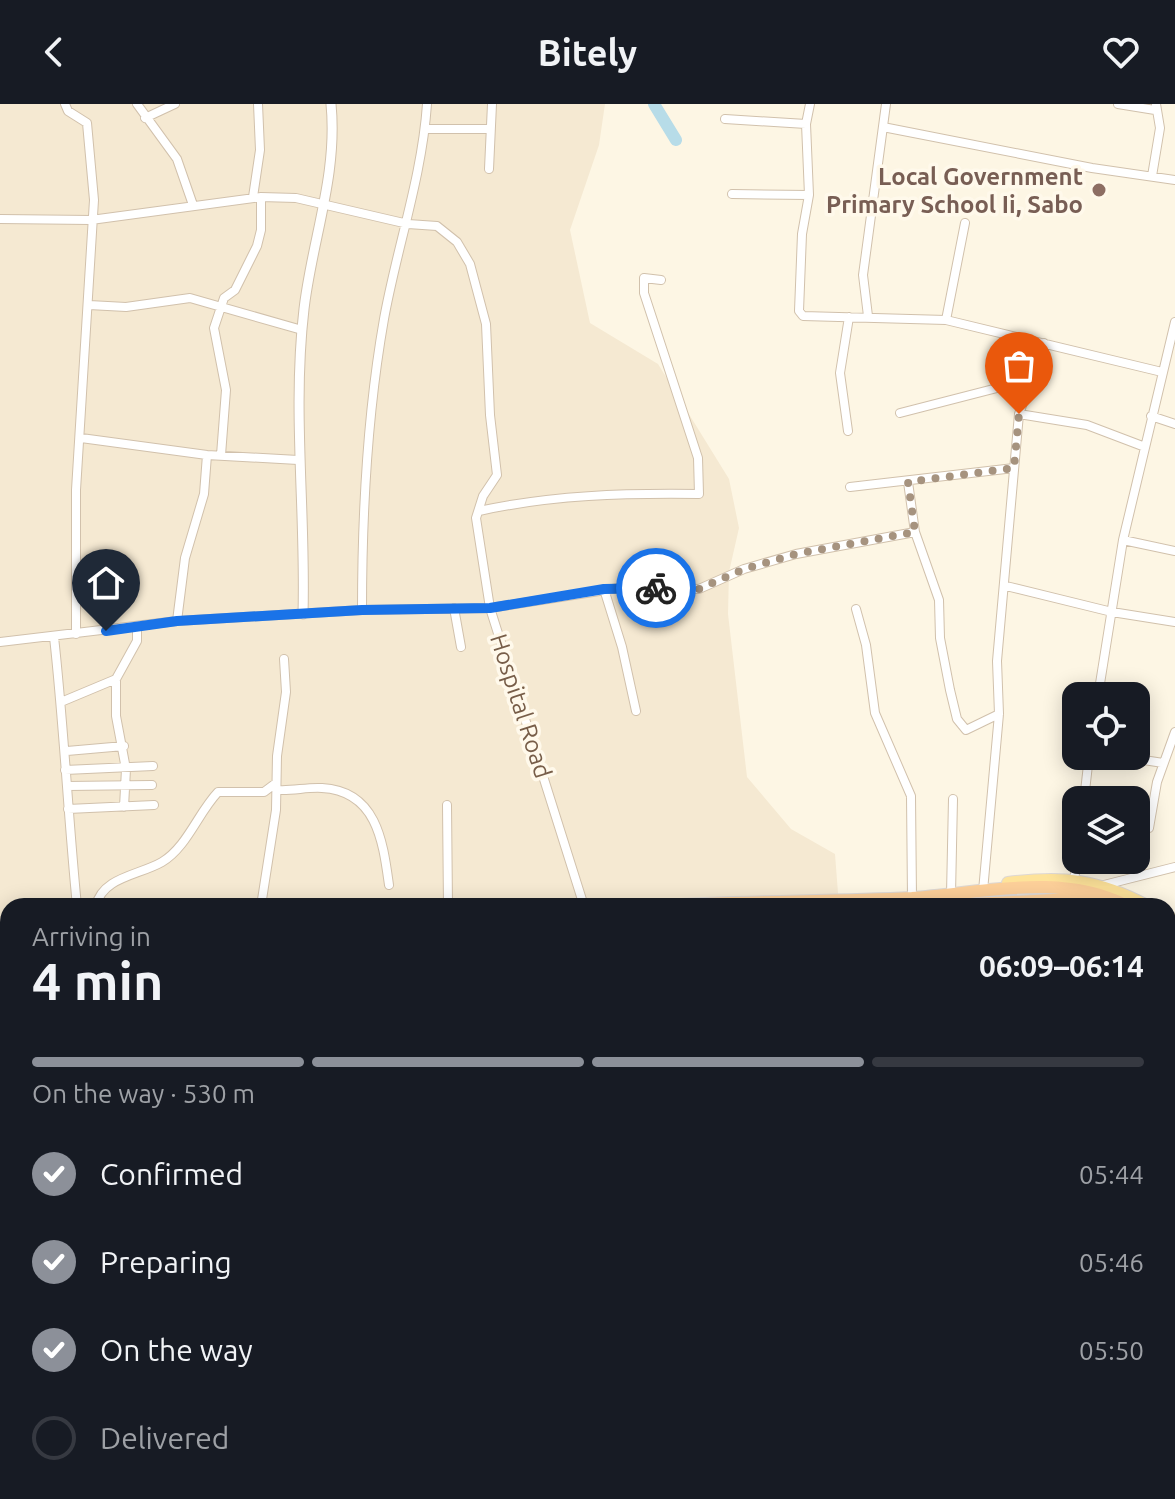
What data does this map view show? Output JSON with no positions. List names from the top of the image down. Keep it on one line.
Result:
{"streets":{"street":["Hospital Road"]},"places":["Local Government Primary School Ii, Sabo"],"page":{"header":"Bitely","heading":["4 min","Arriving in","06:09–06:14"],"bar":"On the way · 530 m","list":[["Confirmed","05:44"],["Preparing","05:46"],["On the way","05:50"],"Delivered"]}}
